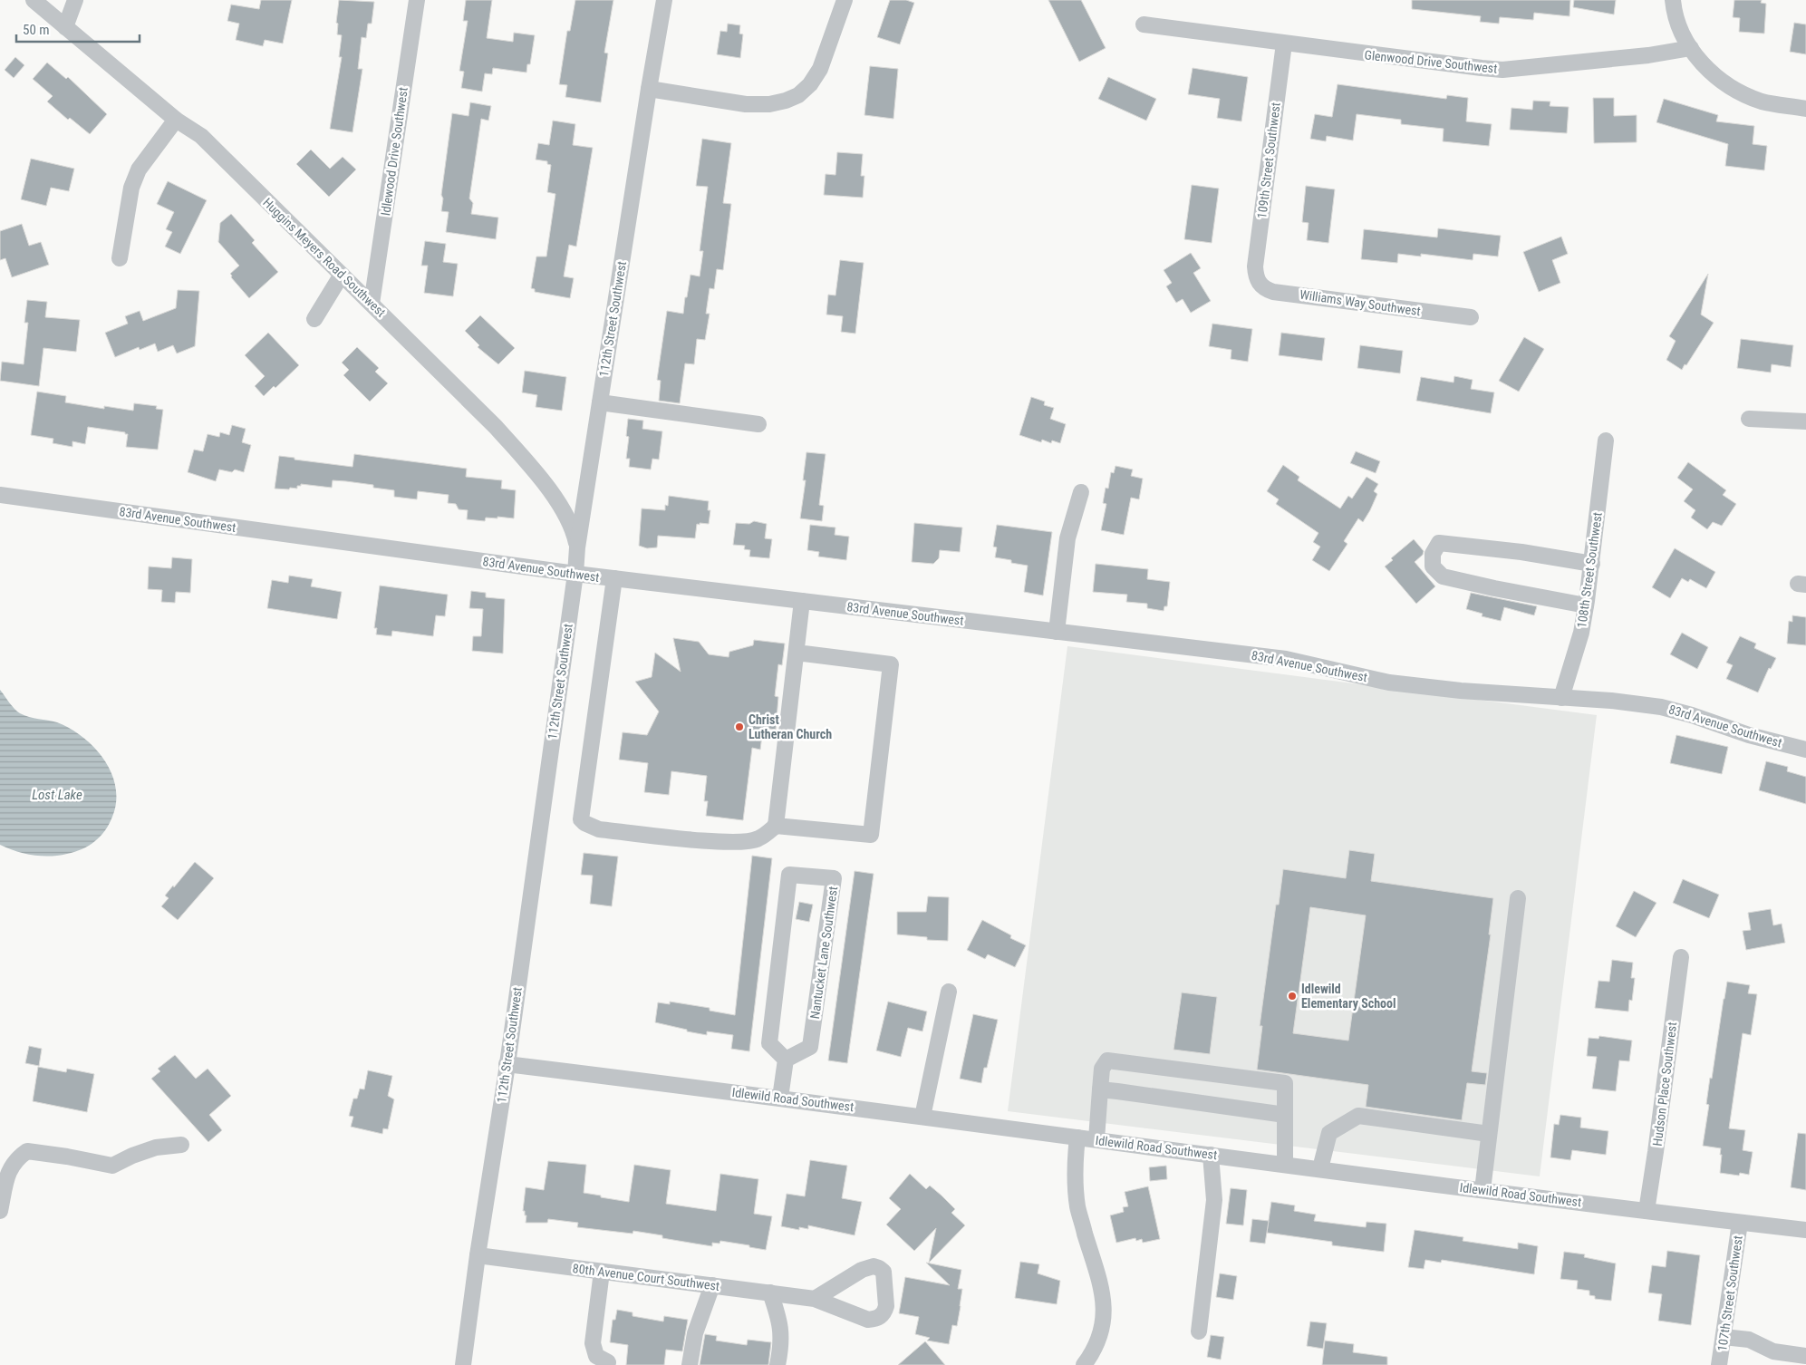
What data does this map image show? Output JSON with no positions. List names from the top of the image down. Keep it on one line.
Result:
{"streets":{"street":["Glenwood Drive Southwest","Idlewood Drive Southwest","109th Street Southwest","Huggins Meyers Road Southwest","Williams Way Southwest","112th Street Southwest","83rd Avenue Southwest","108th Street Southwest","Nantucket Lane Southwest","Hudson Place Southwest","Idlewild Road Southwest","80th Avenue Court Southwest","107th Street Southwest"]},"crossings":[["Glenwood Drive Southwest","109th Street Southwest"],["Idlewood Drive Southwest","Huggins Meyers Road Southwest"],["109th Street Southwest","Williams Way Southwest"],["Huggins Meyers Road Southwest","112th Street Southwest"],["112th Street Southwest","83rd Avenue Southwest"],["112th Street Southwest","Idlewild Road Southwest"],["112th Street Southwest","80th Avenue Court Southwest"],["83rd Avenue Southwest","108th Street Southwest"],["Hudson Place Southwest","Idlewild Road Southwest"],["Idlewild Road Southwest","107th Street Southwest"]],"water":["Lost Lake"],"places":["Christ Lutheran Church","Idlewild Elementary School"],"scale_bar":"50 m"}
